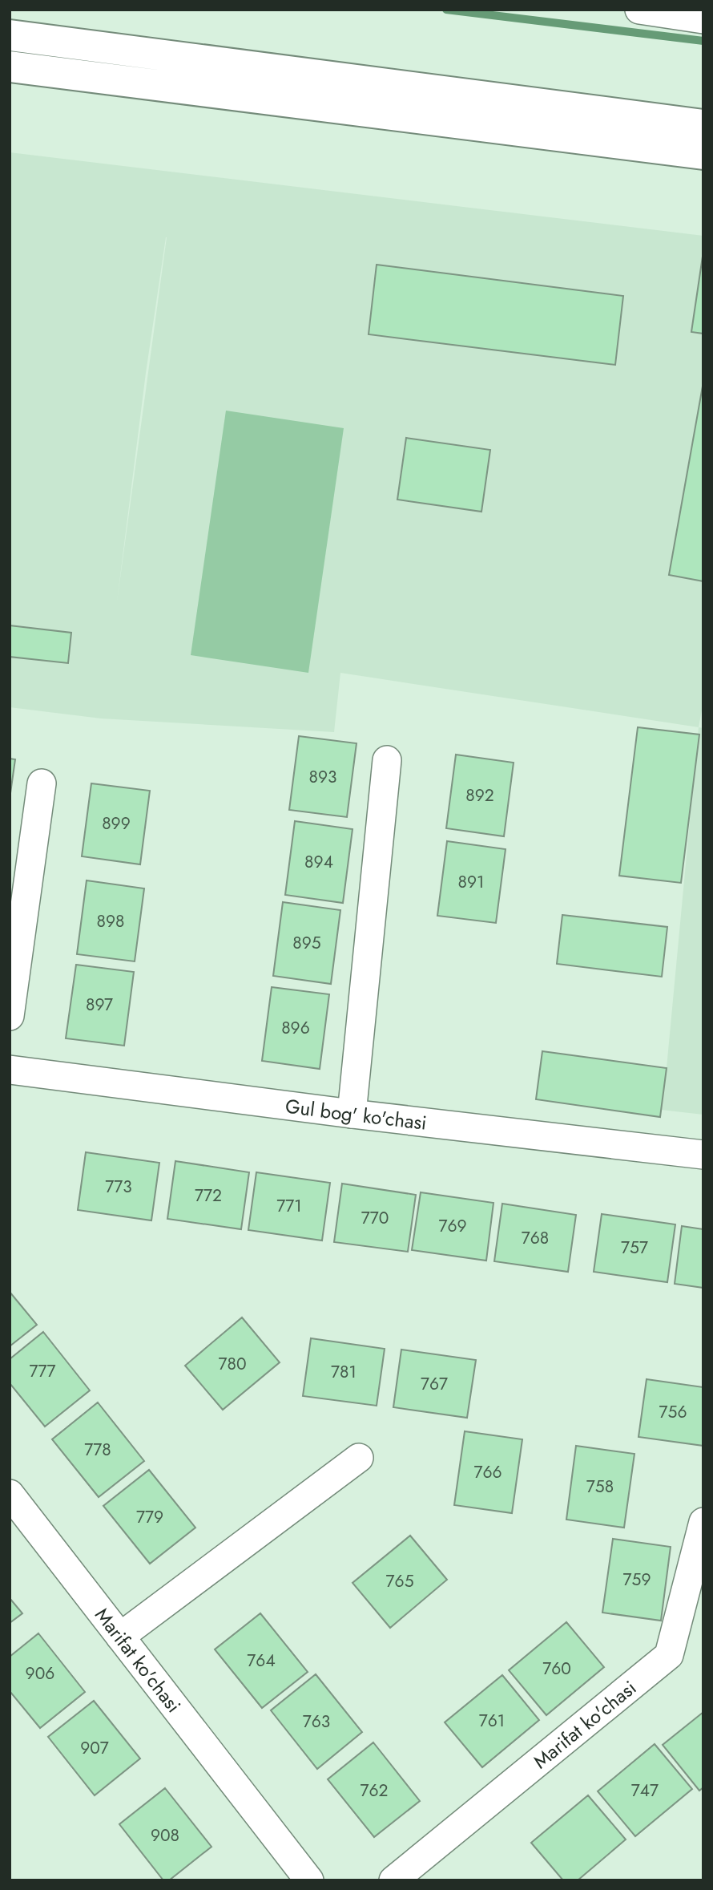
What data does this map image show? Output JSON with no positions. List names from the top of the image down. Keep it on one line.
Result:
{"streets":{"street":["Gul bog' ko'chasi","Marifat ko'chasi"]},"house_numbers":["893","892","899","894","891","898","895","897","896","773","772","771","770","769","768","757","780","777","781","767","756","778","766","758","779","759","765","764","760","906","761","763","907","762","747","908"]}
